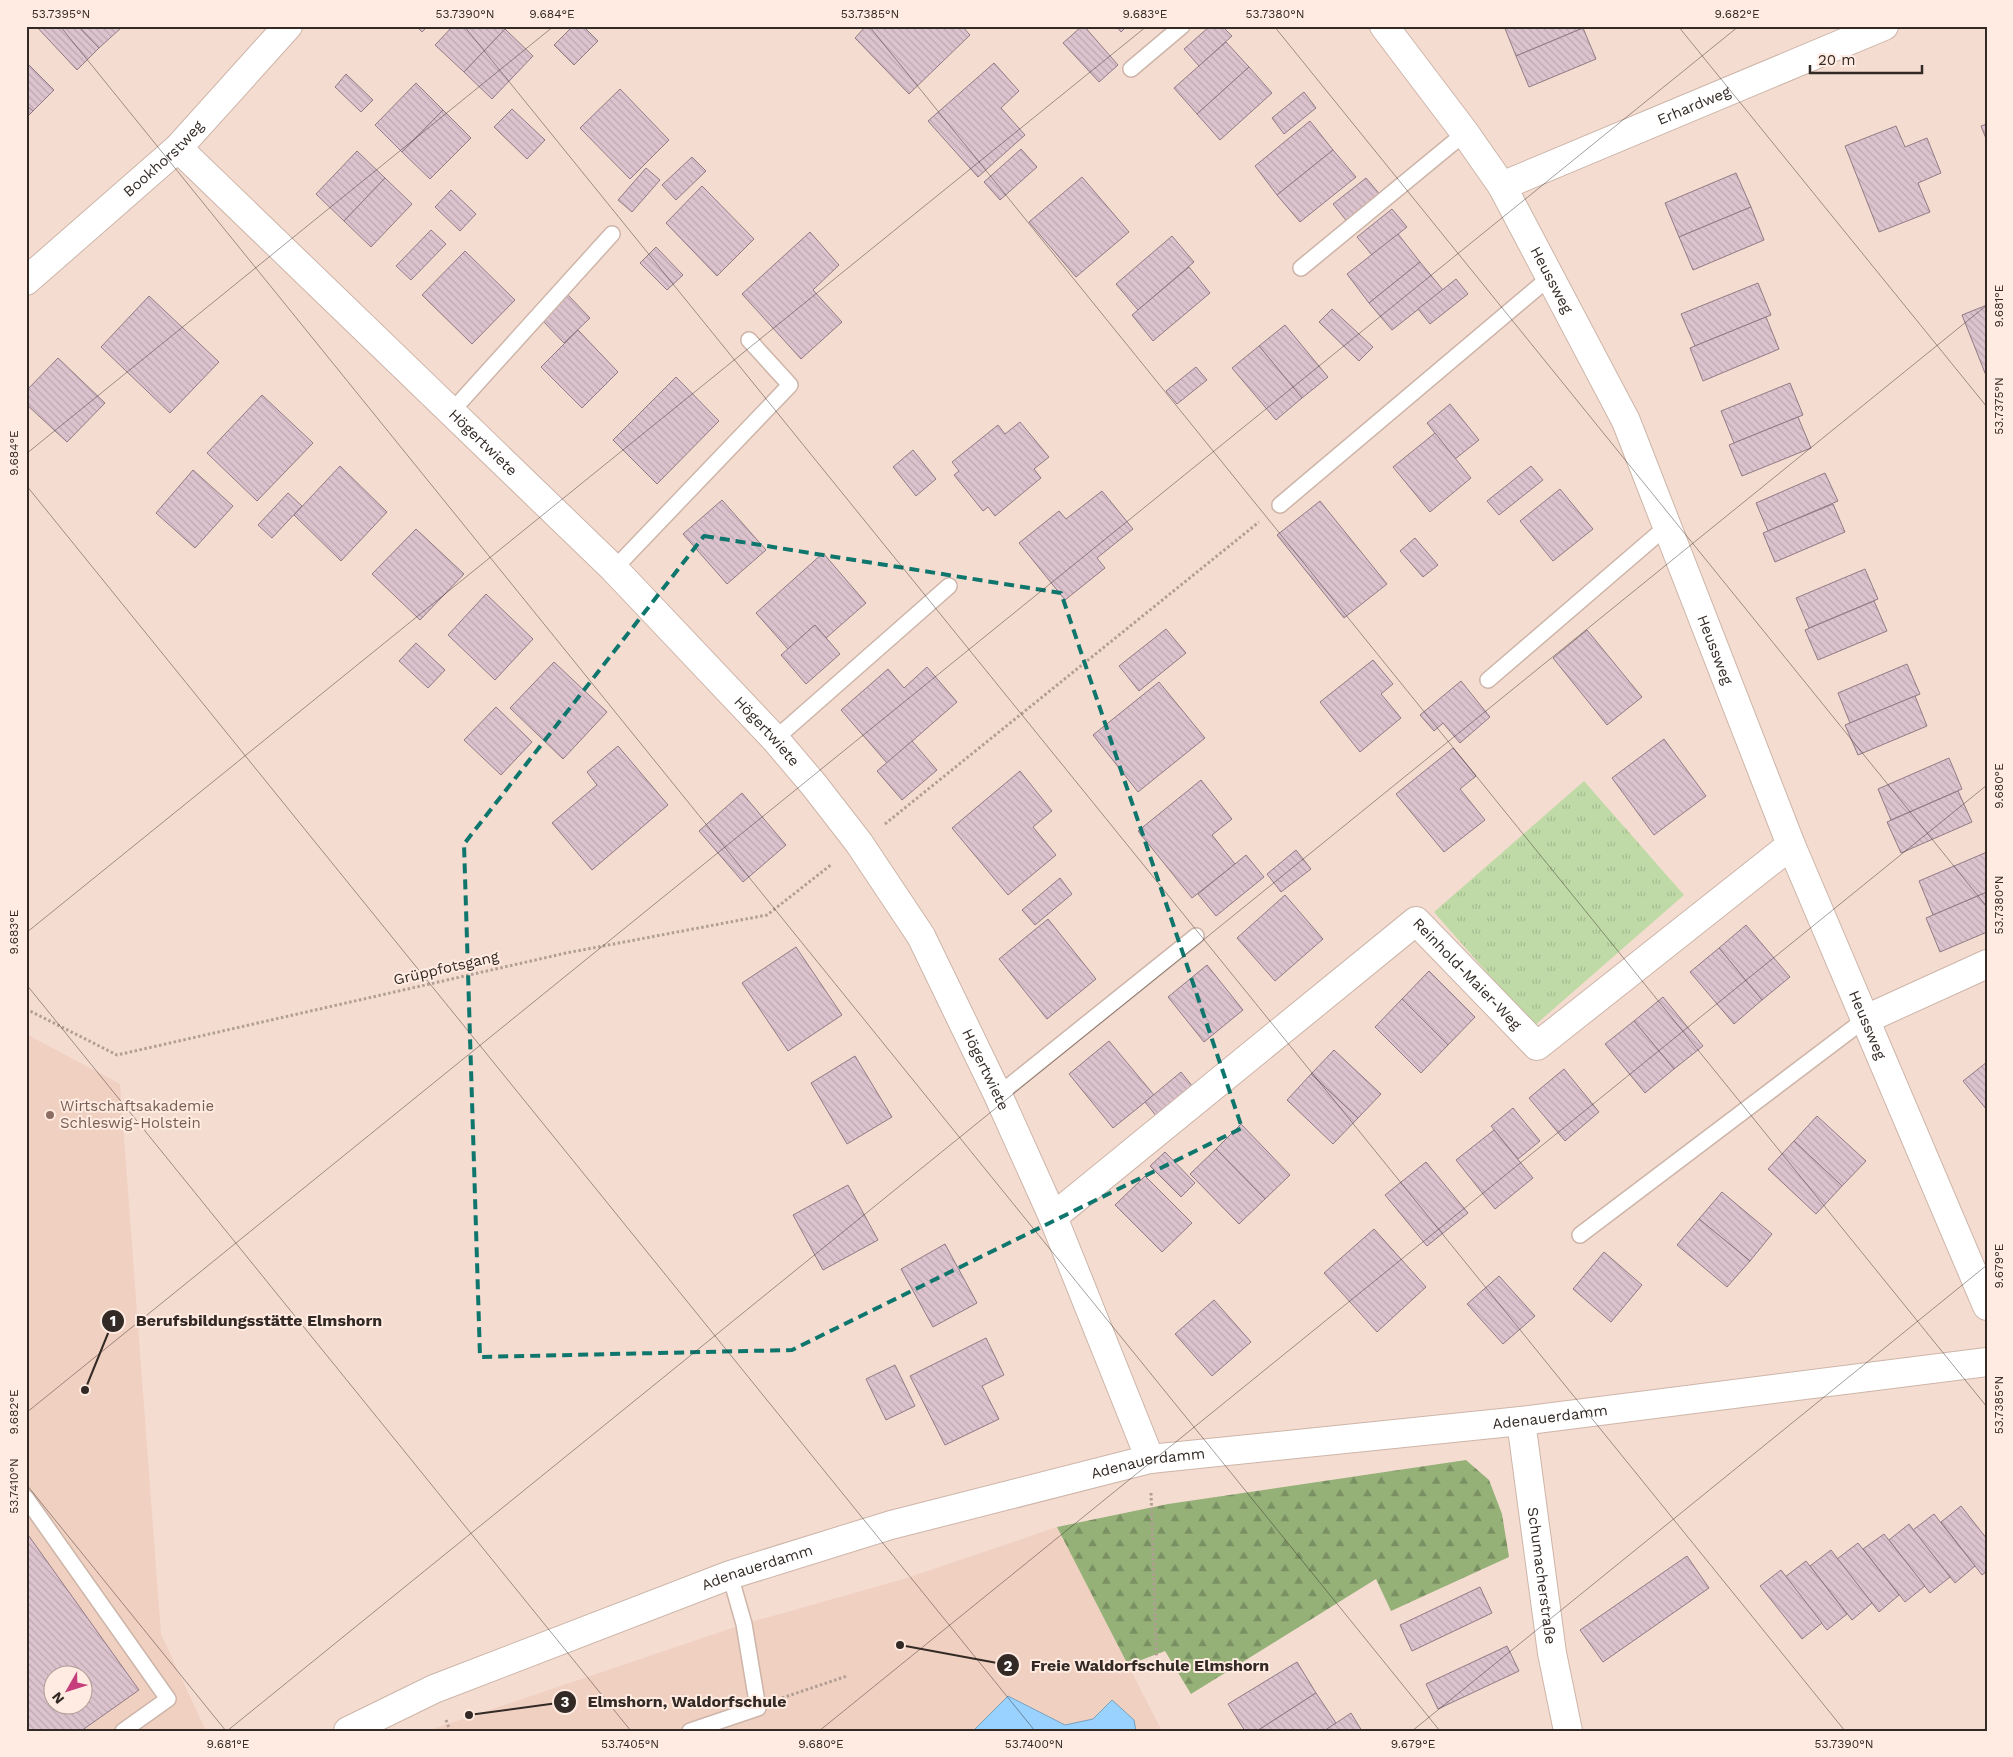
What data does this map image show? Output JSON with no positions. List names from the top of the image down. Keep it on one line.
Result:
{"streets":{"street":["Erhardweg","Bookhorstweg","Heussweg","Högertwiete","Reinhold-Maier-Weg","Adenauerdamm","Schumacherstraße"],"path":["Grüppfotsgang"]},"crossings":[["Erhardweg","Heussweg"],["Bookhorstweg","Högertwiete"],["Heussweg","Reinhold-Maier-Weg"],["Högertwiete","Grüppfotsgang"],["Högertwiete","Reinhold-Maier-Weg"],["Högertwiete","Adenauerdamm"],["Adenauerdamm","Schumacherstraße"]],"places":["Wirtschaftsakademie Schleswig-Holstein","Berufsbildungsstätte Elmshorn","Freie Waldorfschule Elmshorn","Elmshorn, Waldorfschule"],"scale_bar":"20 m","north":"bottom left","coordinates":["53.7395°N","53.7390°N","9.684°E","53.7385°N","9.683°E","53.7380°N","9.682°E","9.681°E","53.7375°N","9.680°E","9.679°E","53.7410°N","53.7405°N","53.7400°N"]}
